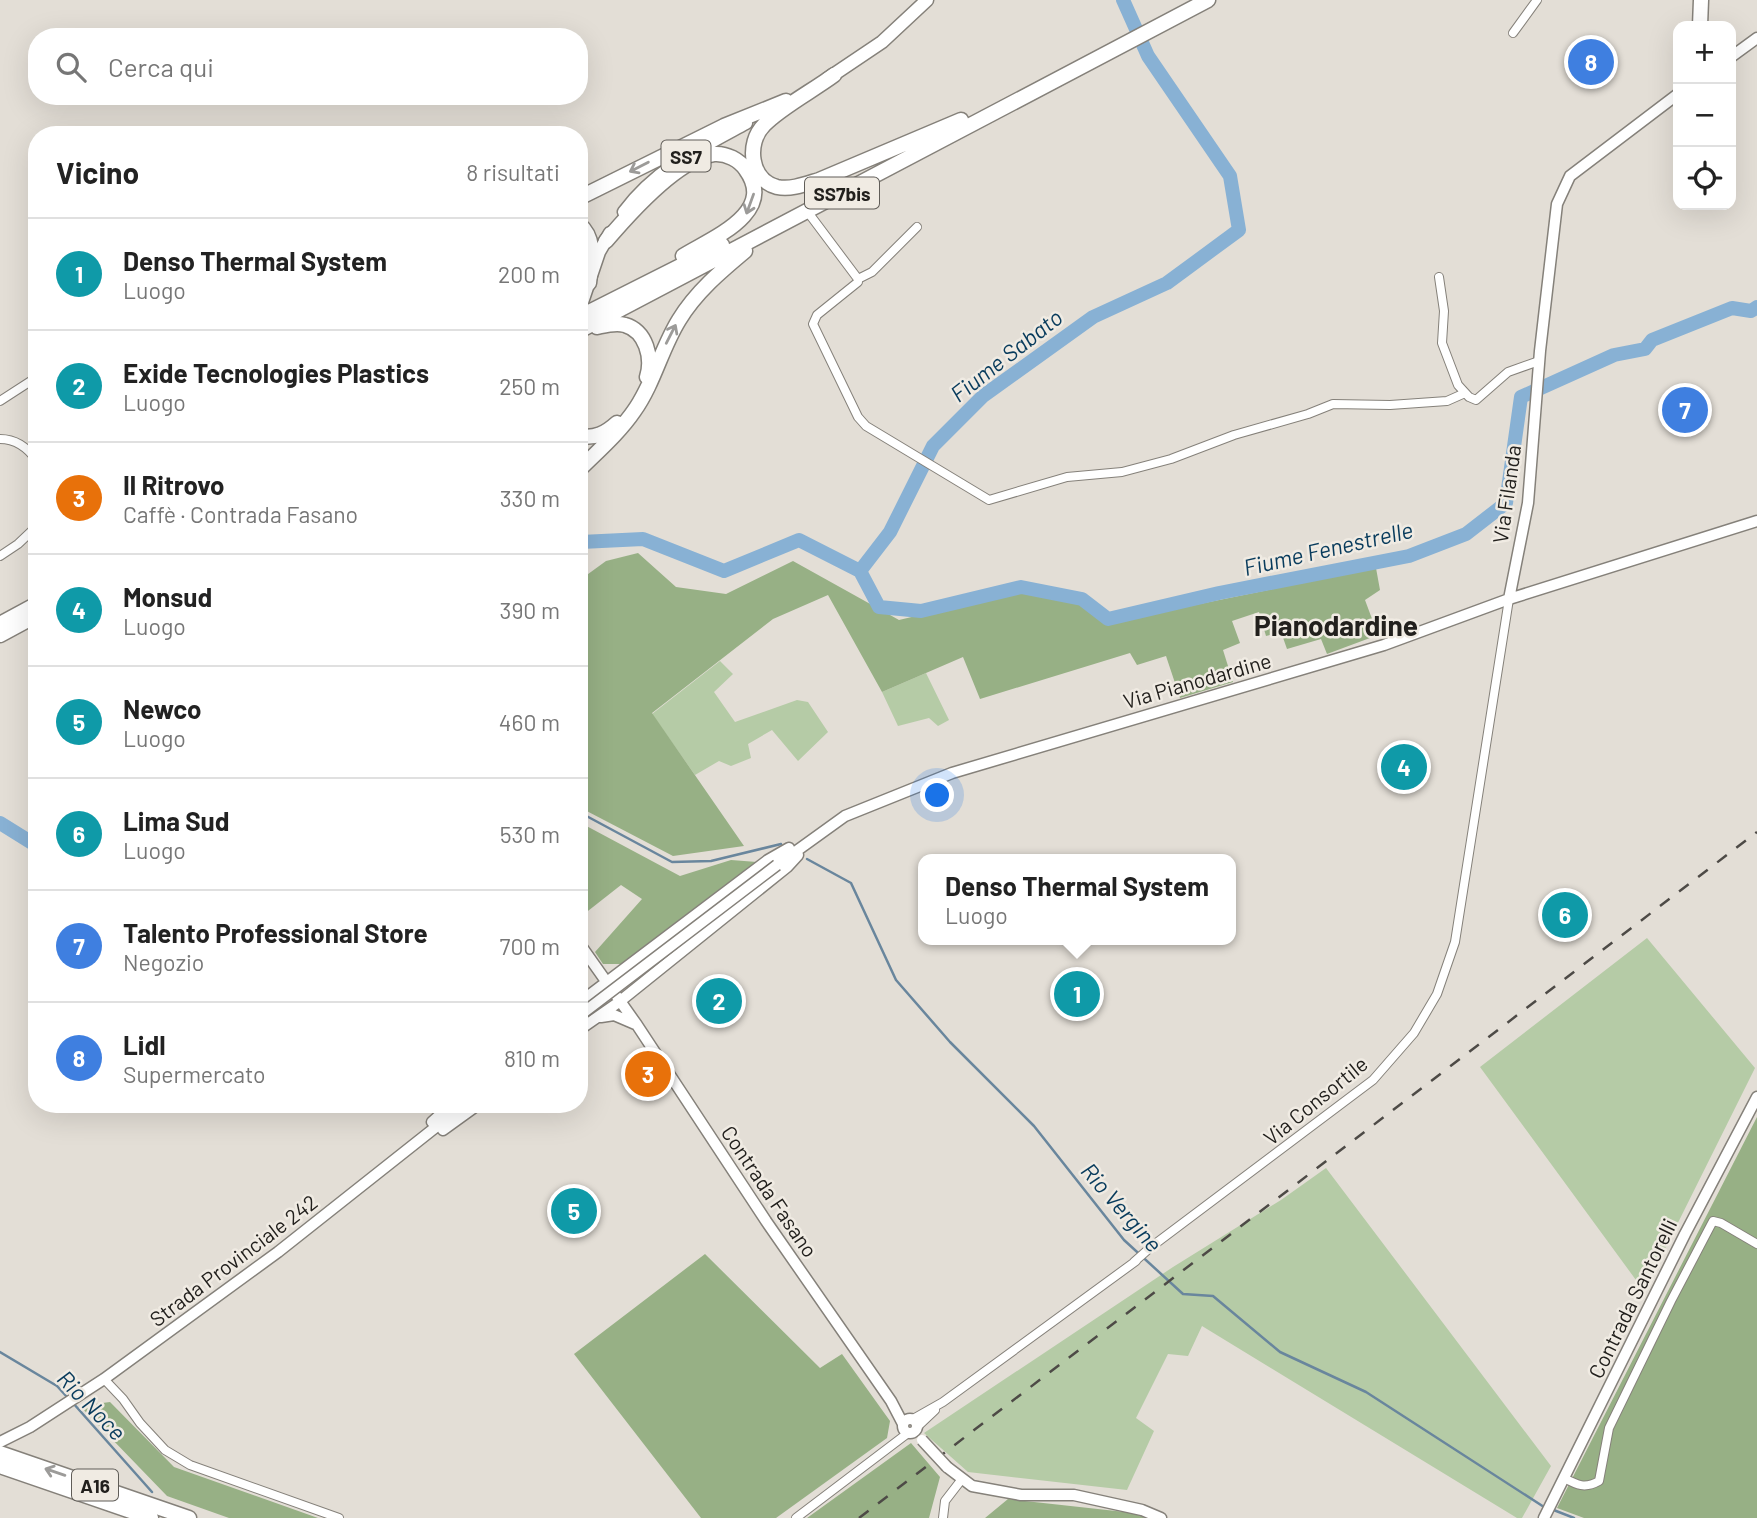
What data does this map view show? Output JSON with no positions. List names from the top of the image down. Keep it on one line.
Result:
{"streets":{"highway":["SS7","SS7bis","A16"],"street":["Via Filanda","Via Pianodardine","Via Consortile","Contrada Fasano","Strada Provinciale 242","Contrada Santorelli"]},"crossings":[["Via Filanda","Via Pianodardine"],["Via Filanda","Via Consortile"],["Via Pianodardine","Via Consortile"],["Via Consortile","Contrada Fasano"],["Strada Provinciale 242","A16"]],"districts":["Pianodardine"],"water":["Fiume Sabato","Fiume Fenestrelle","Rio Vergine","Rio Noce"],"page":{"map_buttons":["+","−"],"search":"Cerca qui","pins":["8","7","4","6","1","2","3","5"],"heading":["Vicino","8 risultati"],"list":[{"mark":"1","name":"Denso Thermal System","note":"Luogo","value":"200 m"},{"mark":"2","name":"Exide Tecnologies Plastics","note":"Luogo","value":"250 m"},{"mark":"3","name":"Il Ritrovo","note":"Caffè · Contrada Fasano","value":"330 m"},{"mark":"4","name":"Monsud","note":"Luogo","value":"390 m"},{"mark":"5","name":"Newco","note":"Luogo","value":"460 m"},{"mark":"6","name":"Lima Sud","note":"Luogo","value":"530 m"},{"mark":"7","name":"Talento Professional Store","note":"Negozio","value":"700 m"},{"mark":"8","name":"Lidl","note":"Supermercato","value":"810 m"}],"popup":["Denso Thermal System","Luogo"]}}
